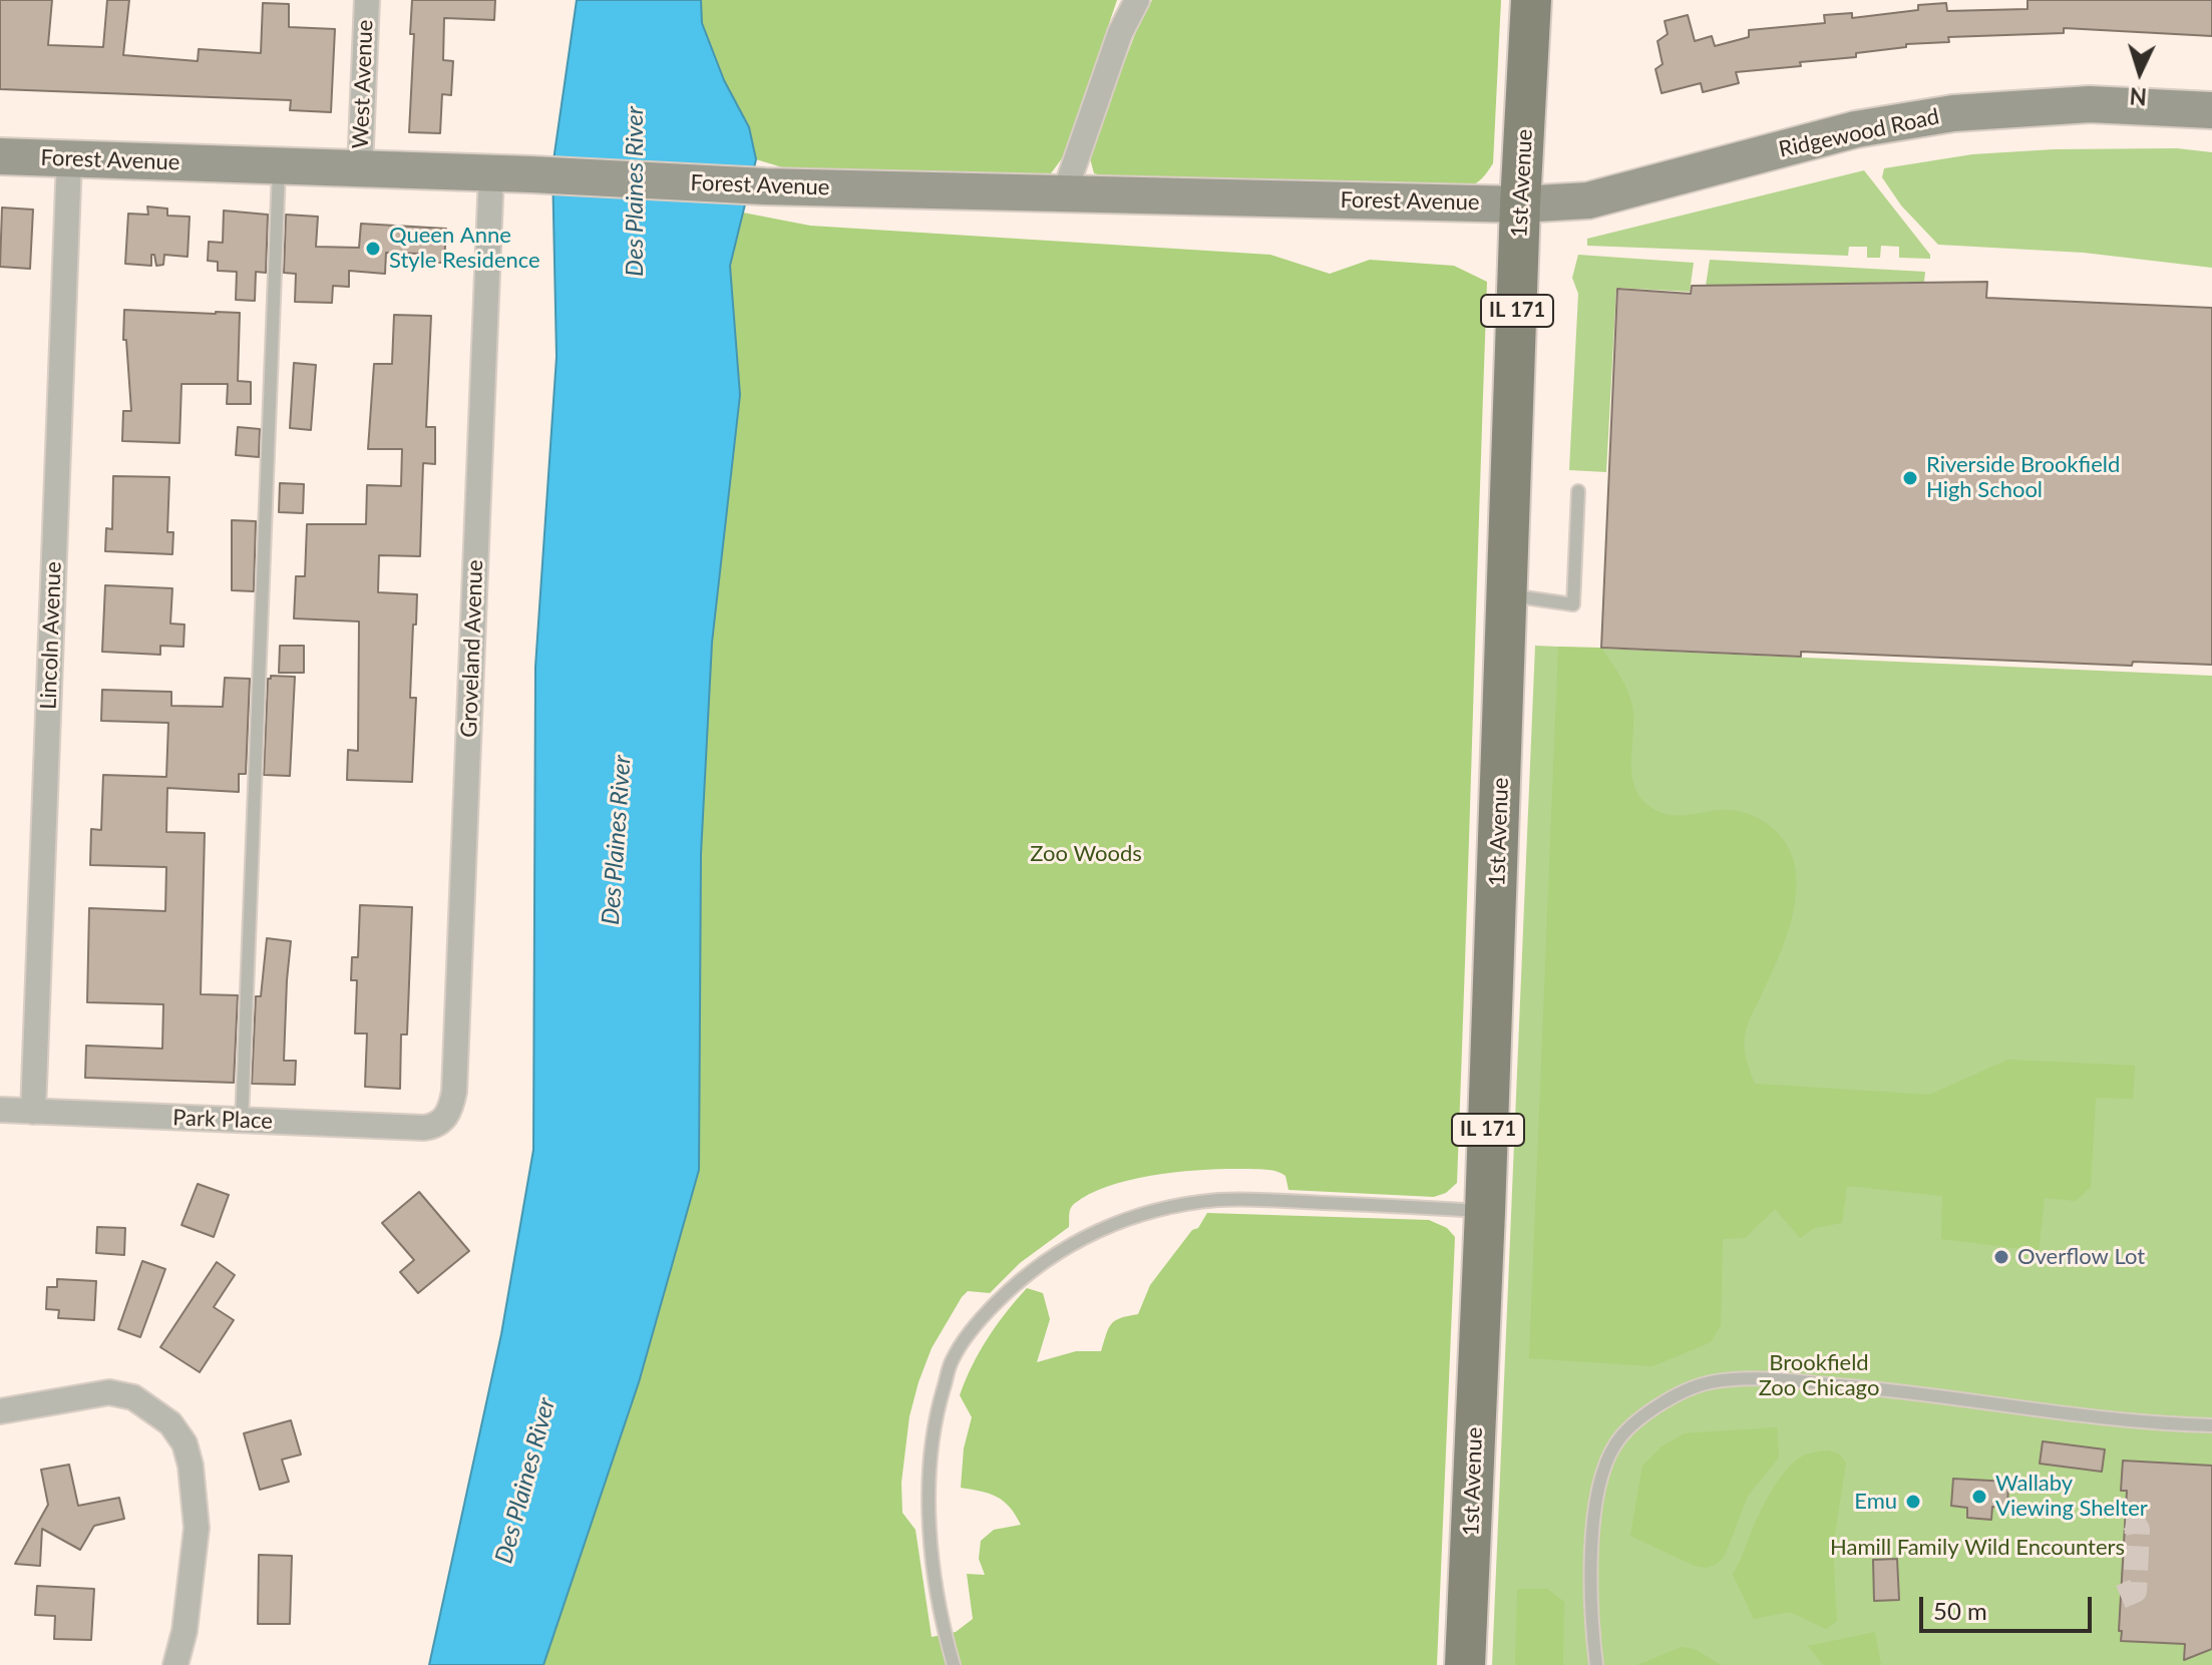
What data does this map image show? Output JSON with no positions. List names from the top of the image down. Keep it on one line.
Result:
{"streets":{"main road":["1st Avenue","IL 171"],"street":["West Avenue","Ridgewood Road","Forest Avenue","Lincoln Avenue","Groveland Avenue","Park Place"]},"crossings":[["West Avenue","Forest Avenue"],["Ridgewood Road","Forest Avenue"],["Ridgewood Road","1st Avenue"],["Forest Avenue","1st Avenue"],["Forest Avenue","Lincoln Avenue"],["Forest Avenue","Groveland Avenue"],["Lincoln Avenue","Park Place"],["Groveland Avenue","Park Place"]],"water":["Des Plaines River"],"parks":["Zoo Woods","Brookfield Zoo Chicago","Hamill Family Wild Encounters"],"places":["Queen Anne Style Residence","Riverside Brookfield High School","Overflow Lot","Wallaby Viewing Shelter","Emu"],"scale_bar":"50 m","north":"bottom"}
